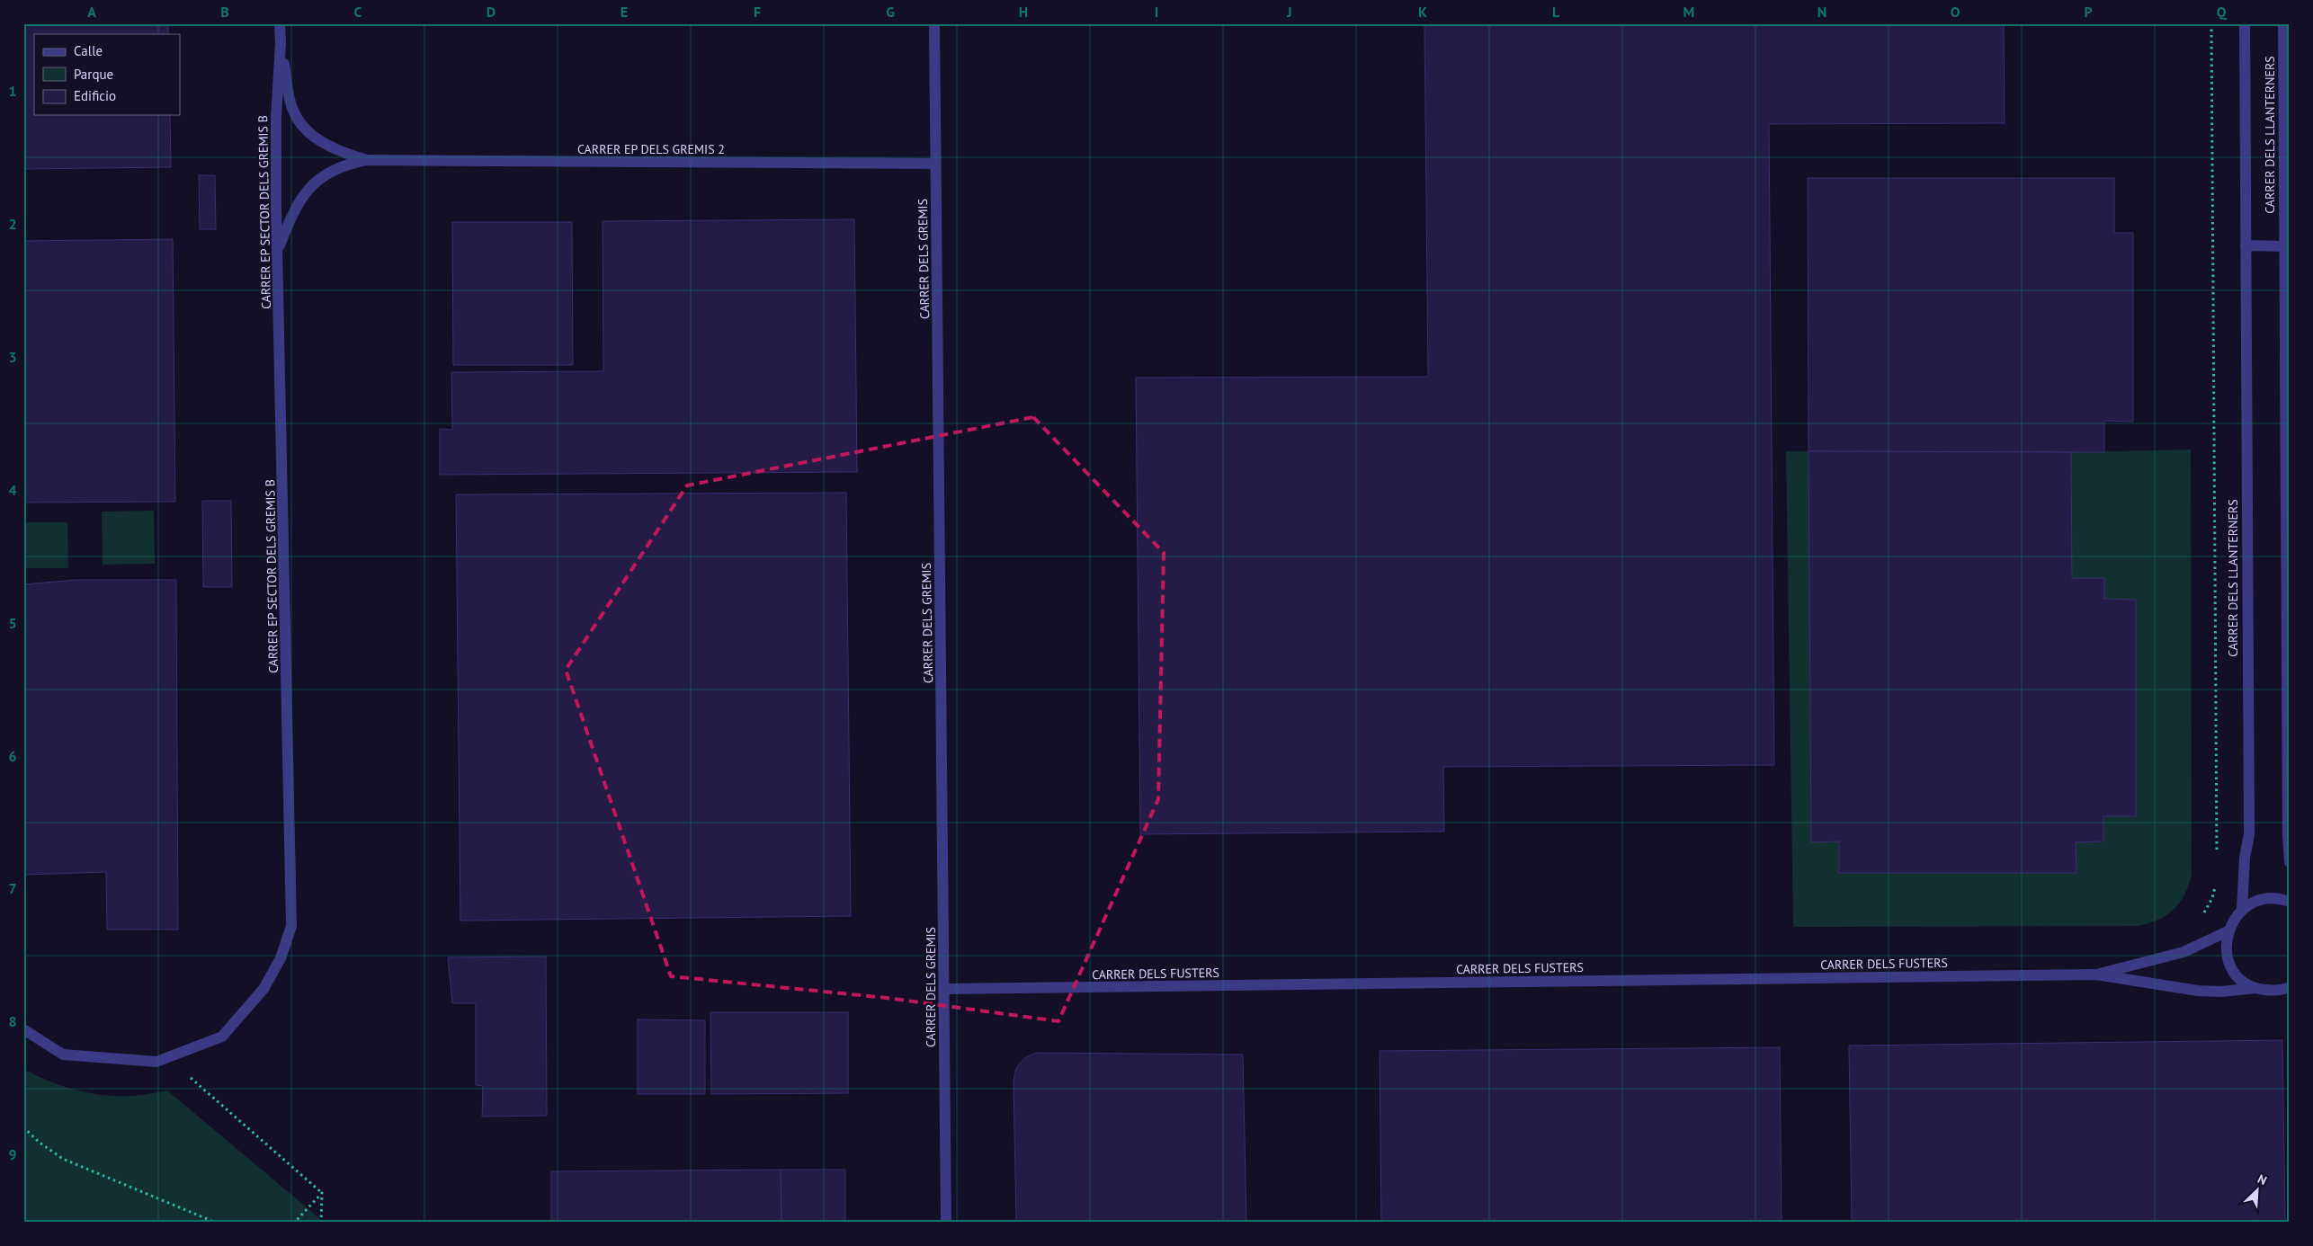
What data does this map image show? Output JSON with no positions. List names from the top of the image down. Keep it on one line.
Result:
{"streets":{"street":["CARRER DELS LLANTERNERS","CARRER EP DELS GREMIS 2","CARRER EP SECTOR DELS GREMIS B","CARRER DELS GREMIS","CARRER DELS FUSTERS"]},"crossings":[["CARRER EP DELS GREMIS 2","CARRER DELS GREMIS"],["CARRER DELS GREMIS","CARRER DELS FUSTERS"]],"legend":["Calle","Parque","Edificio"],"north":"top right","grid":{"columns":["A","B","C","D","E","F","G","H","I","J","K","L","M","N","O","P","Q"],"rows":["1","2","3","4","5","6","7","8","9"]}}
